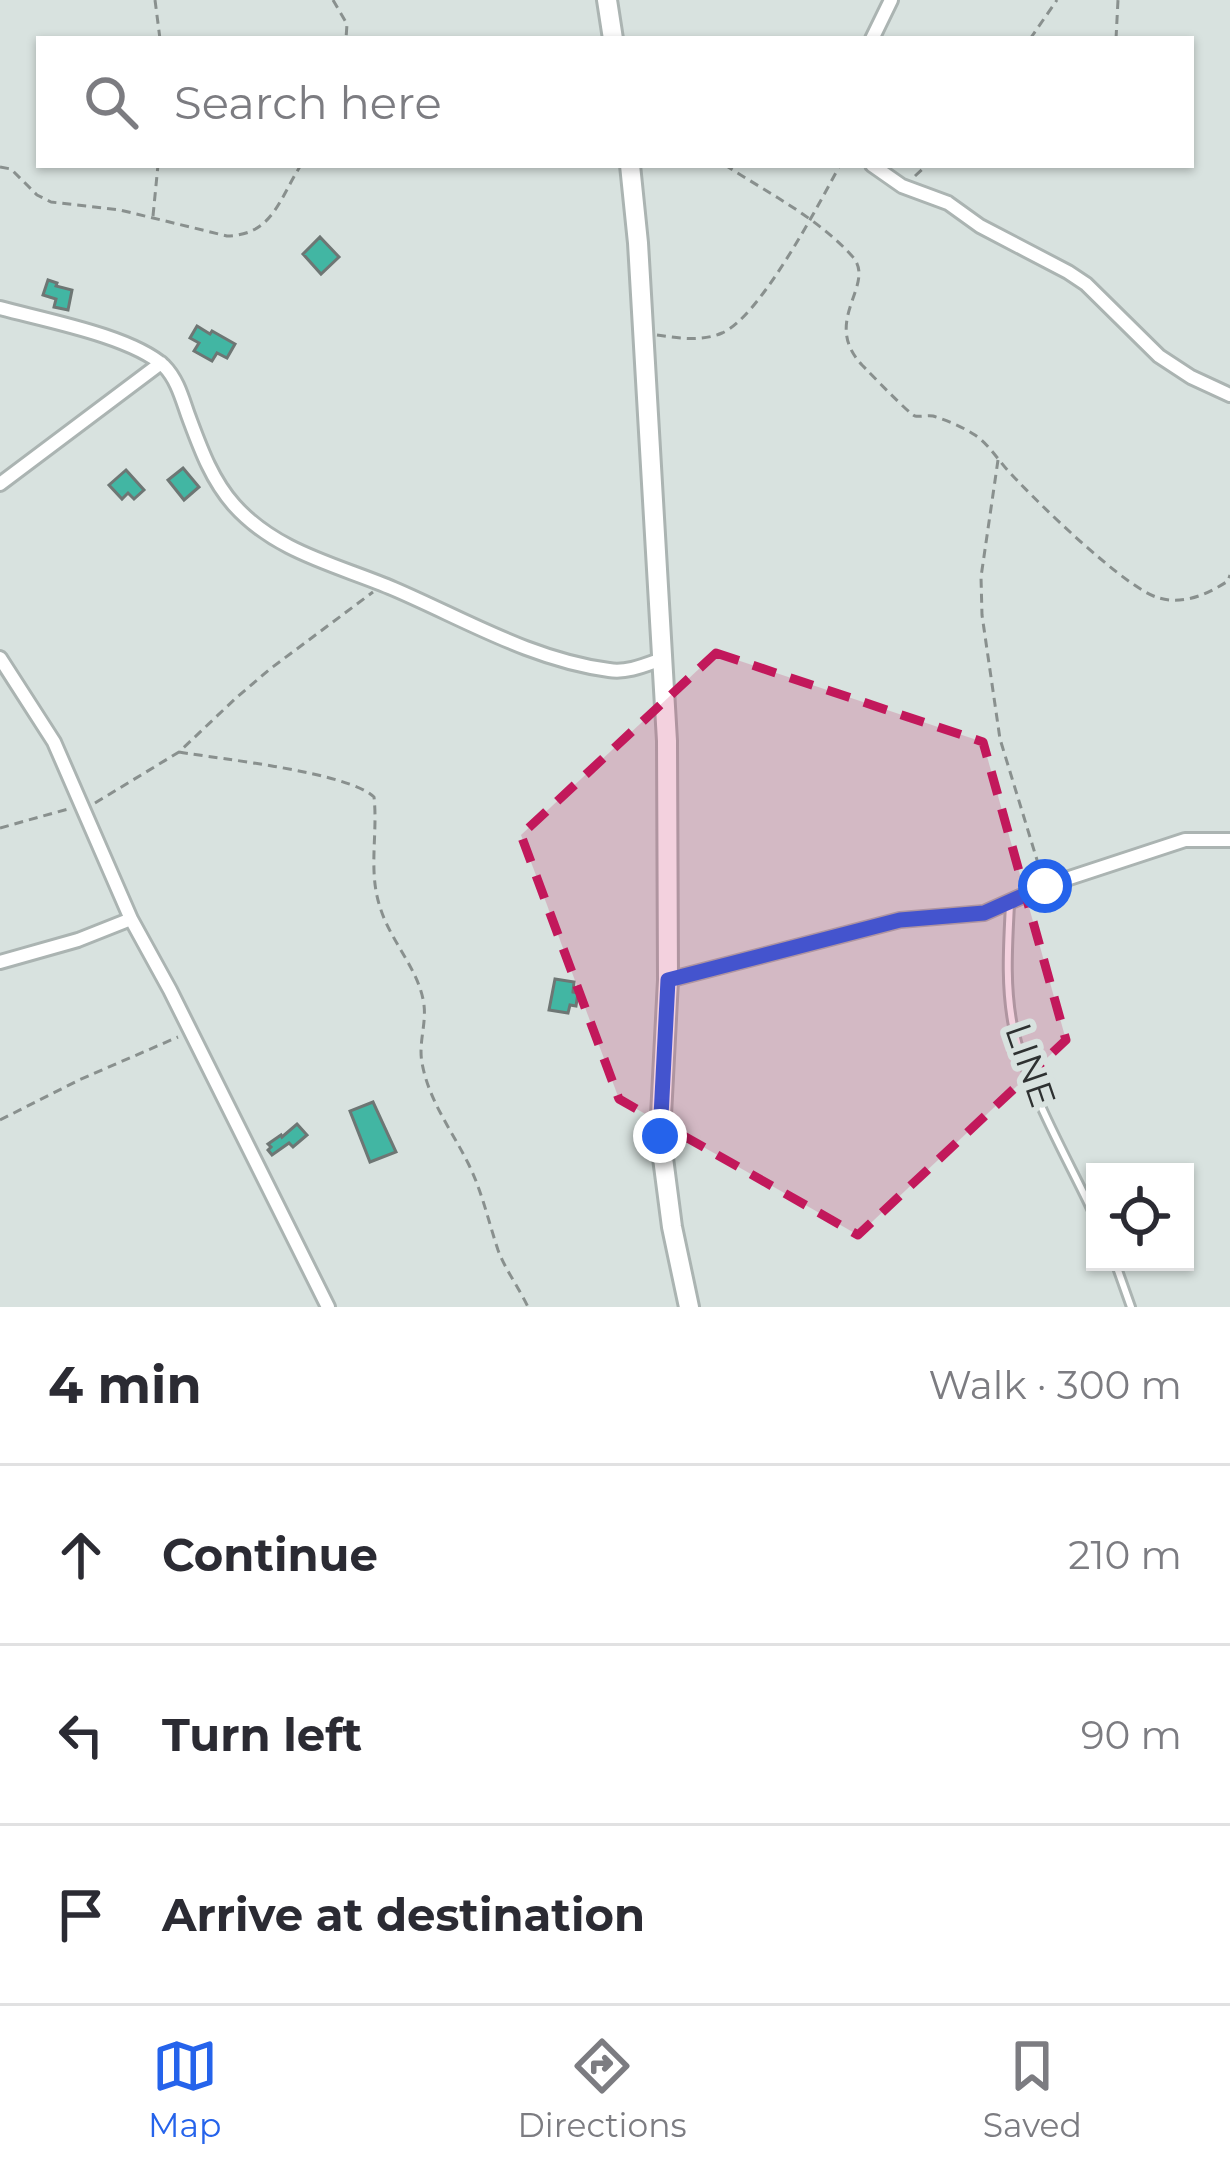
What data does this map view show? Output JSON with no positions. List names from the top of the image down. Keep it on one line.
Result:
{"streets":{"lane":["LINE"]},"page":{"search":"Search here","heading":["4 min","Walk · 300 m"],"list":[["Continue","210 m"],["Turn left","90 m"],"Arrive at destination"],"nav":["Map","Directions","Saved"]}}
